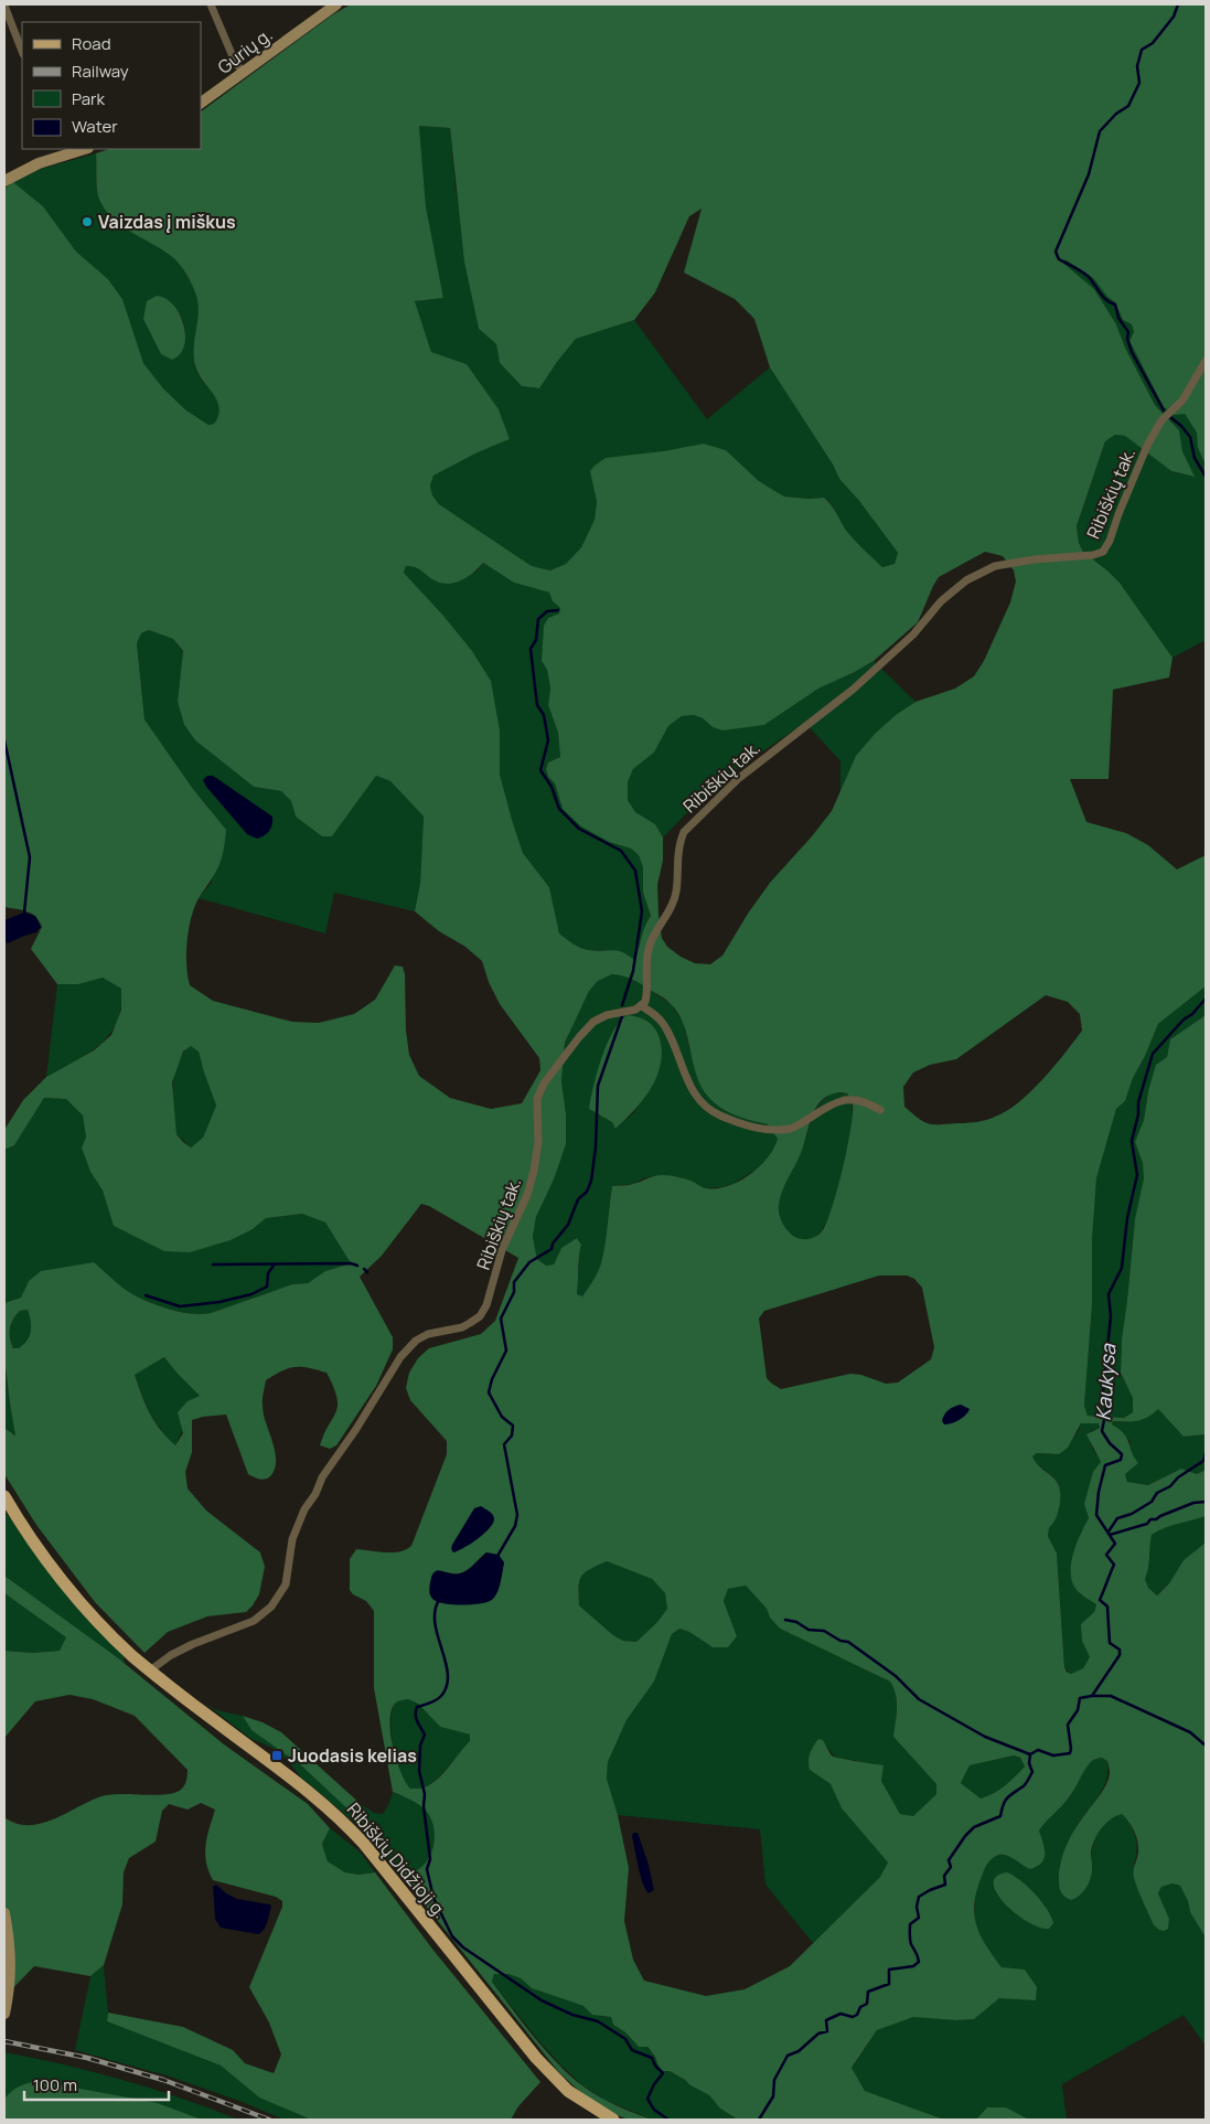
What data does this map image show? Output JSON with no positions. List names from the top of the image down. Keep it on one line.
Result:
{"streets":{"main road":["Ribiškių Didžioji g."],"street":["Gurių g.","Ribiškių tak."]},"crossings":[["Ribiškių tak.","Ribiškių Didžioji g."]],"water":["Kaukysa"],"places":{"other":["Vaizdas į miškus"],"transit":["Juodasis kelias"]},"legend":["Road","Railway","Park","Water"],"scale_bar":"100 m"}
